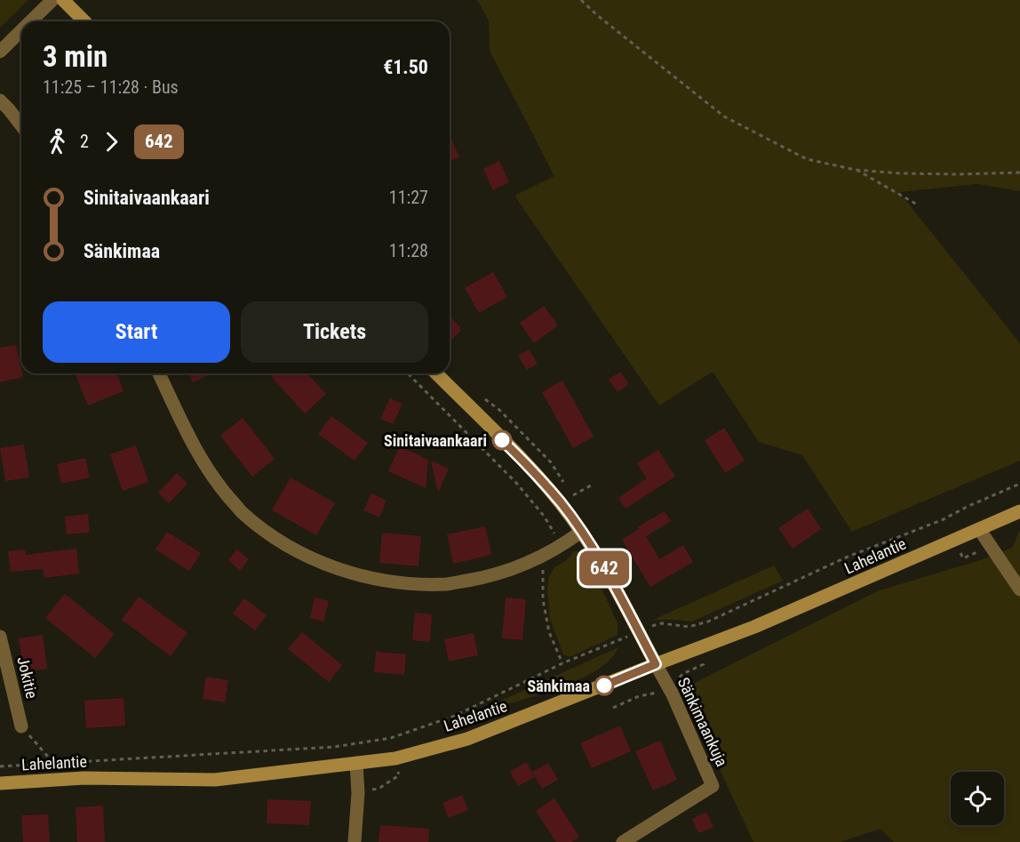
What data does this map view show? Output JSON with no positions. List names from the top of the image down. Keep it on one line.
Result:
{"streets":{"main road":["Lahelantie"],"street":["Jokitie","Sänkimaankuja"]},"crossings":[["Lahelantie","Sänkimaankuja"]],"places":["Sinitaivaankaari","Sänkimaa"],"lines":["bus line 642"],"page":{"on_map":"642","heading":["3 min","11:25 – 11:28 · Bus","€1.50"],"legs":["2","642"],"list":[{"name":"Sinitaivaankaari","value":"11:27"},{"name":"Sänkimaa","value":"11:28"}],"buttons":["Start","Tickets"]}}
